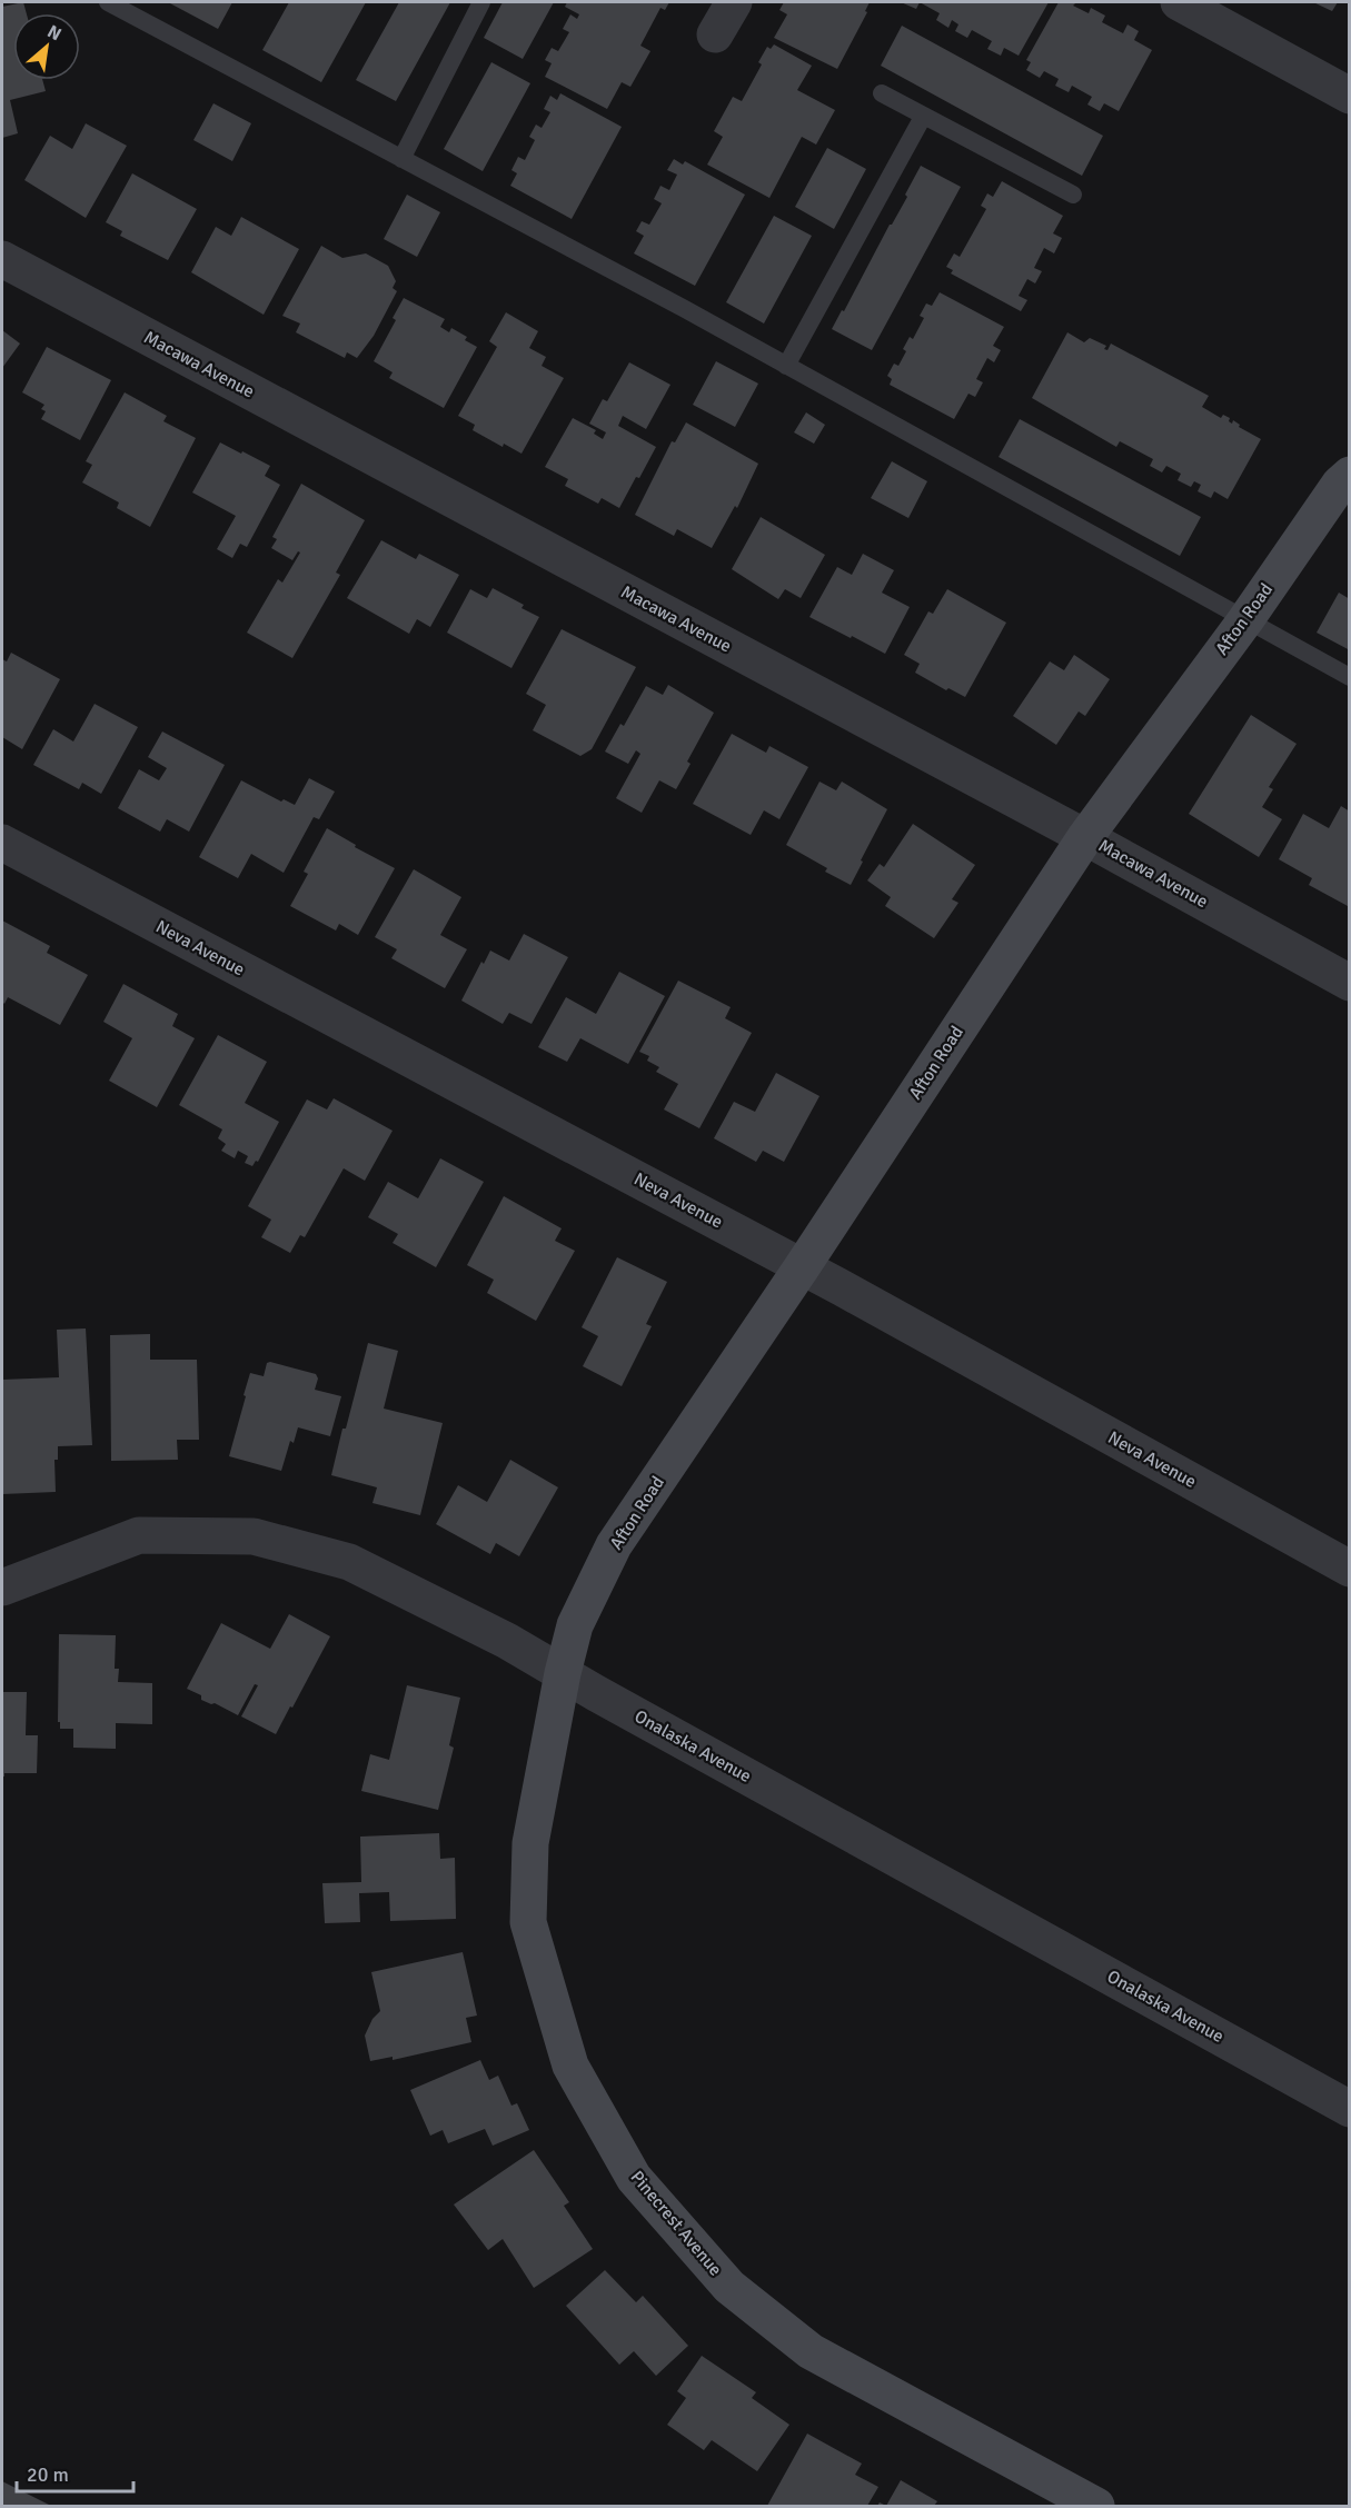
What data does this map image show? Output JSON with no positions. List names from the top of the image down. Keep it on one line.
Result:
{"streets":{"street":["Macawa Avenue","Afton Road","Neva Avenue","Onalaska Avenue","Pinecrest Avenue"]},"crossings":[["Macawa Avenue","Afton Road"],["Afton Road","Neva Avenue"],["Afton Road","Onalaska Avenue"],["Afton Road","Pinecrest Avenue"],["Onalaska Avenue","Pinecrest Avenue"]],"scale_bar":"20 m","north":"top right"}
